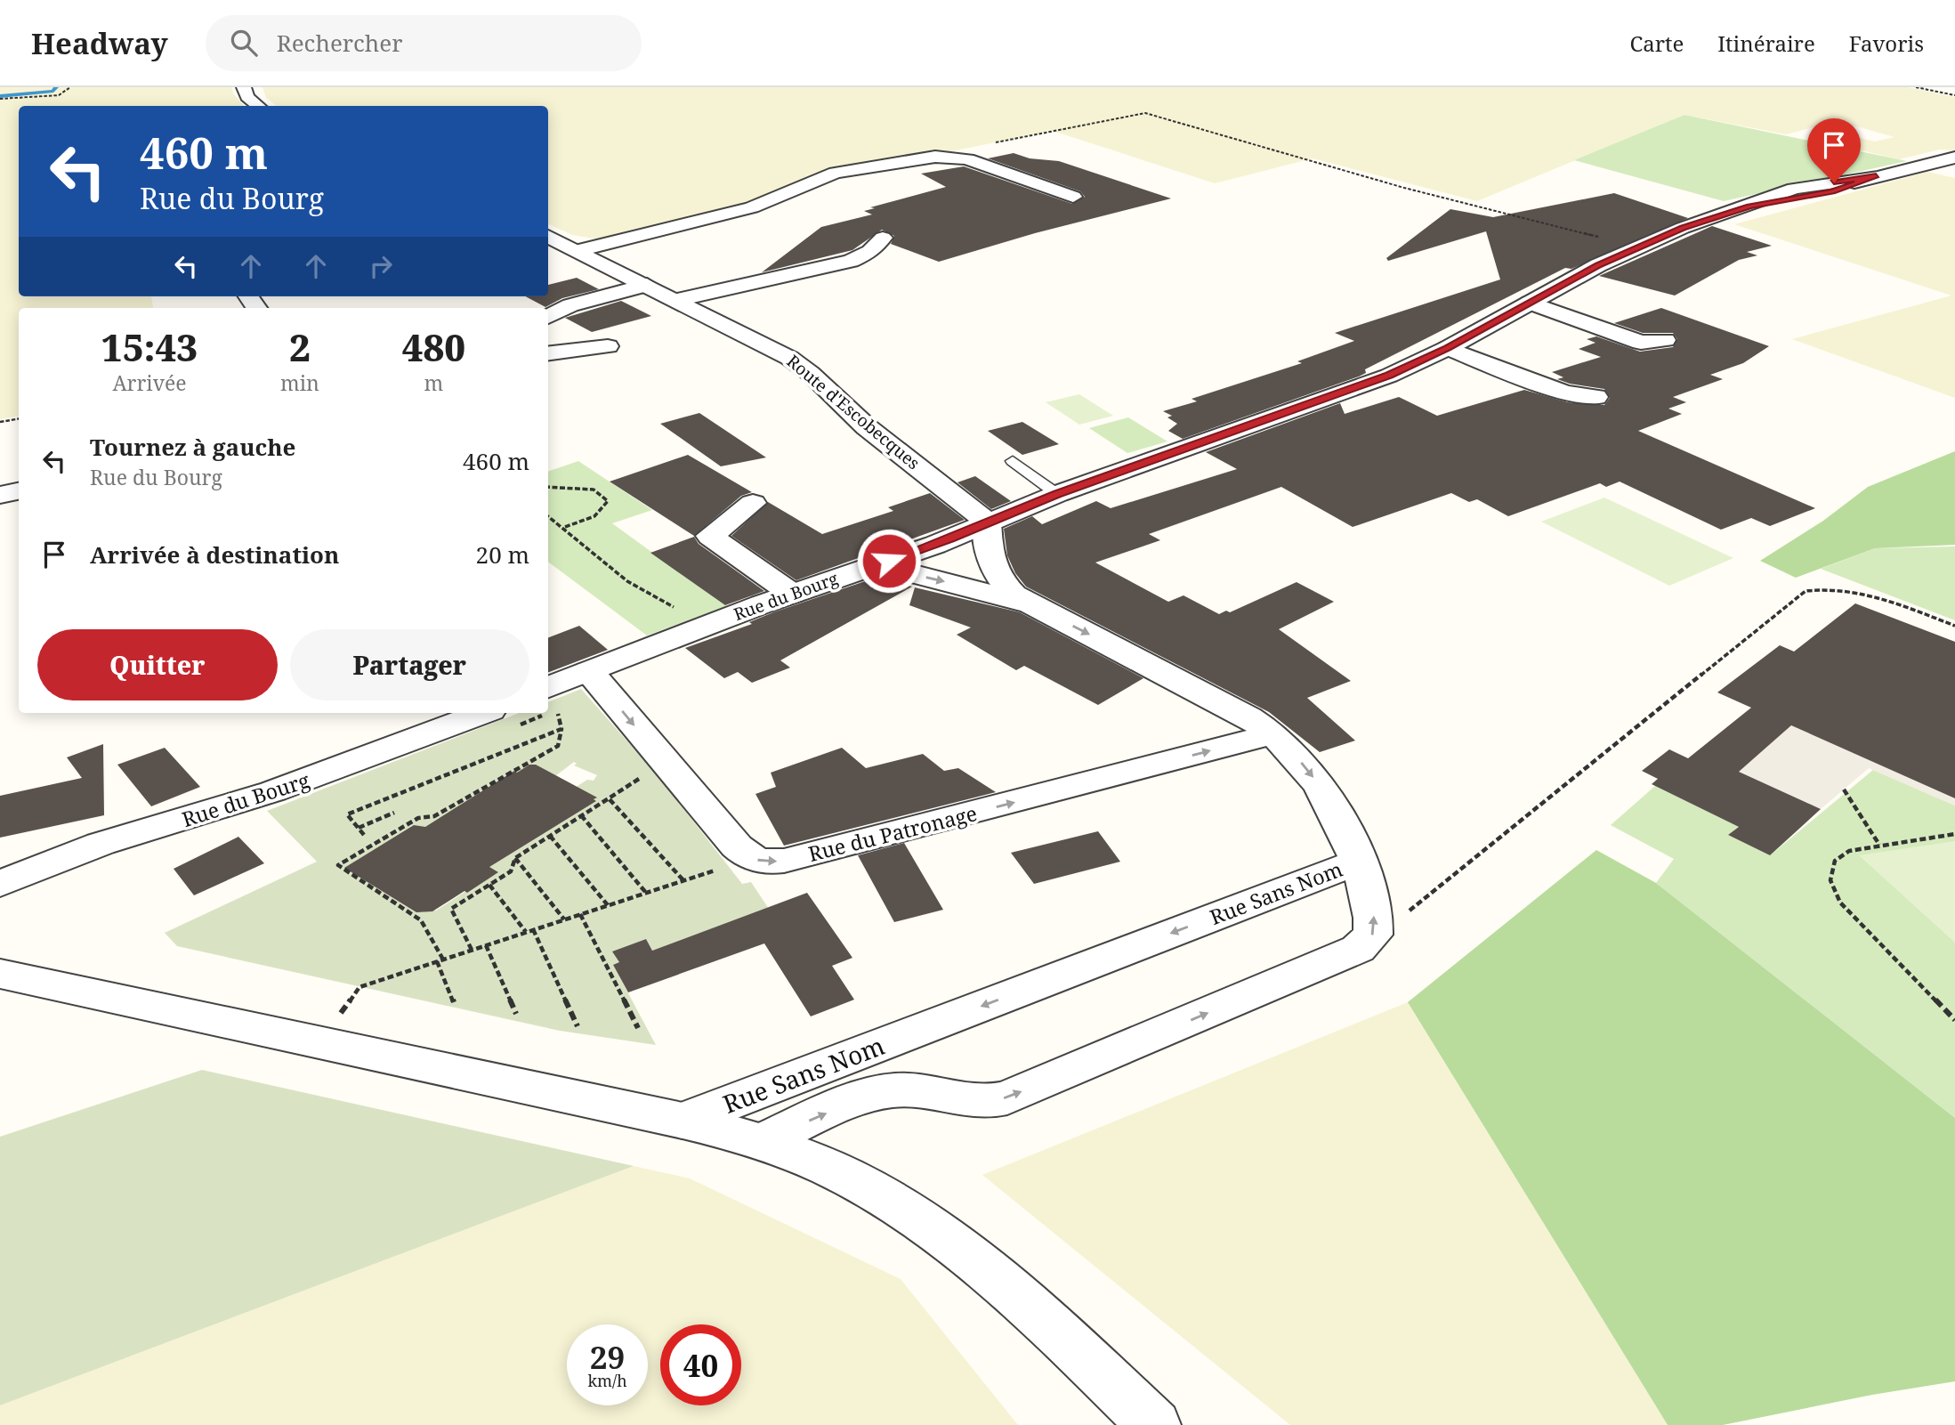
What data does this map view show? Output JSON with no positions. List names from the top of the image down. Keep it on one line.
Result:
{"streets":{"street":["Route d'Escobecques","Rue du Bourg","Rue du Patronage","Rue Sans Nom"]},"crossings":[["Route d'Escobecques","Rue du Bourg"]],"one_way":["Rue du Patronage"],"page":{"header":"Headway","search":"Rechercher","nav":["Carte","Itinéraire","Favoris"],"turn":["460 m","Rue du Bourg"],"eta":["15:43","Arrivée","2","min","480","m"],"list":[{"name":"Tournez à gauche","note":"Rue du Bourg","value":"460 m"},{"name":"Arrivée à destination","value":"20 m"}],"buttons":["Quitter","Partager"],"speed":"29 km/h","limit":"40"}}
